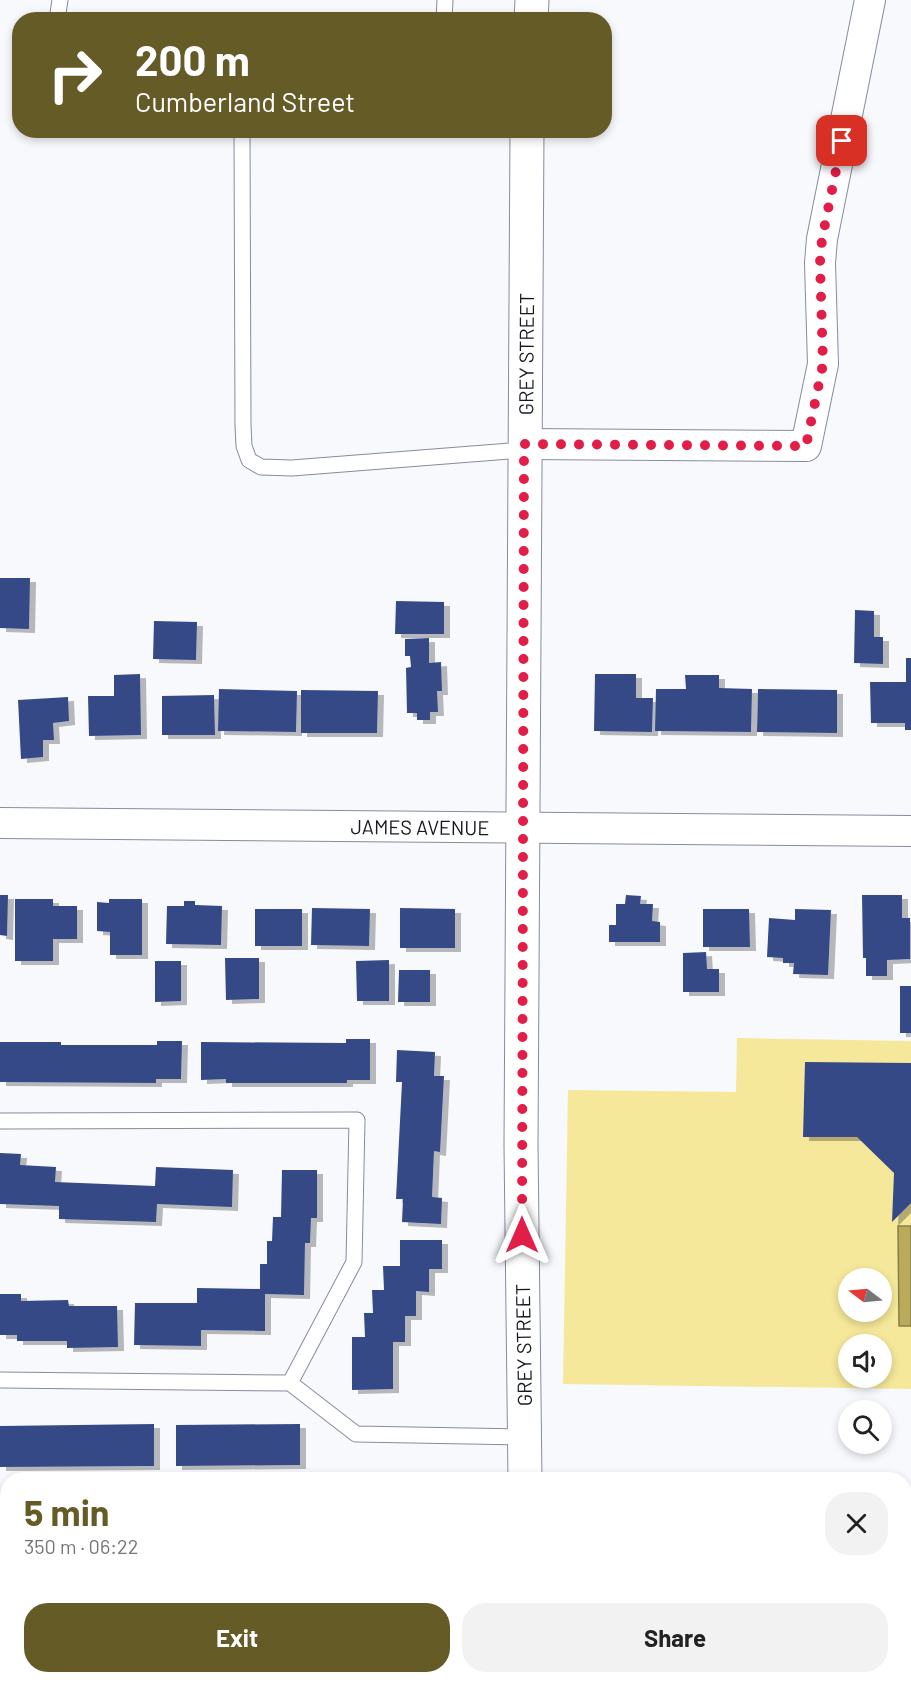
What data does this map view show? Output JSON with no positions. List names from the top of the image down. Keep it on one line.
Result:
{"streets":{"street":["GREY STREET","JAMES AVENUE"]},"crossings":[["GREY STREET","JAMES AVENUE"]],"north":"left","page":{"turn":["200 m","Cumberland Street"],"heading":["5 min","350 m · 06:22"],"buttons":["Exit","Share"]}}
